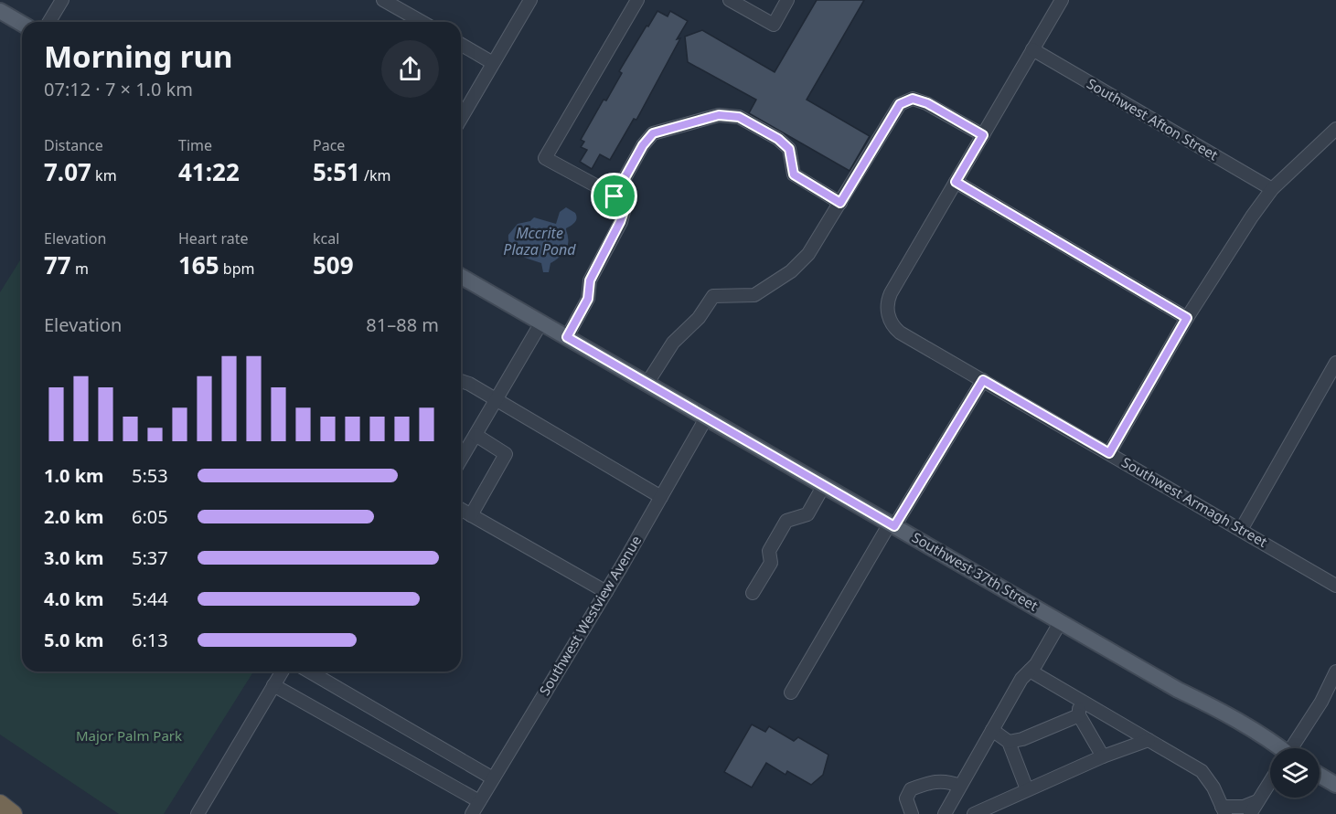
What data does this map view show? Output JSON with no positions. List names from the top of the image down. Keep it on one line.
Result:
{"streets":{"main road":["Southwest 37th Street"],"street":["Southwest Afton Street","Southwest Armagh Street","Southwest Westview Avenue"]},"crossings":[["Southwest 37th Street","Southwest Westview Avenue"]],"water":["Mccrite Plaza Pond"],"parks":["Major Palm Park"],"page":{"heading":["Morning run","07:12 · 7 × 1.0 km"],"stats":[["Distance","7.07 km"],["Time","41:22"],["Pace","5:51 /km"],["Elevation","77 m"],["Heart rate","165 bpm"],["kcal","509"]],"chart":["Elevation","81–88 m"],"list":[{"name":"1.0 km","note":"5:53"},{"name":"2.0 km","note":"6:05"},{"name":"3.0 km","note":"5:37"},{"name":"4.0 km","note":"5:44"},{"name":"5.0 km","note":"6:13"}]}}
